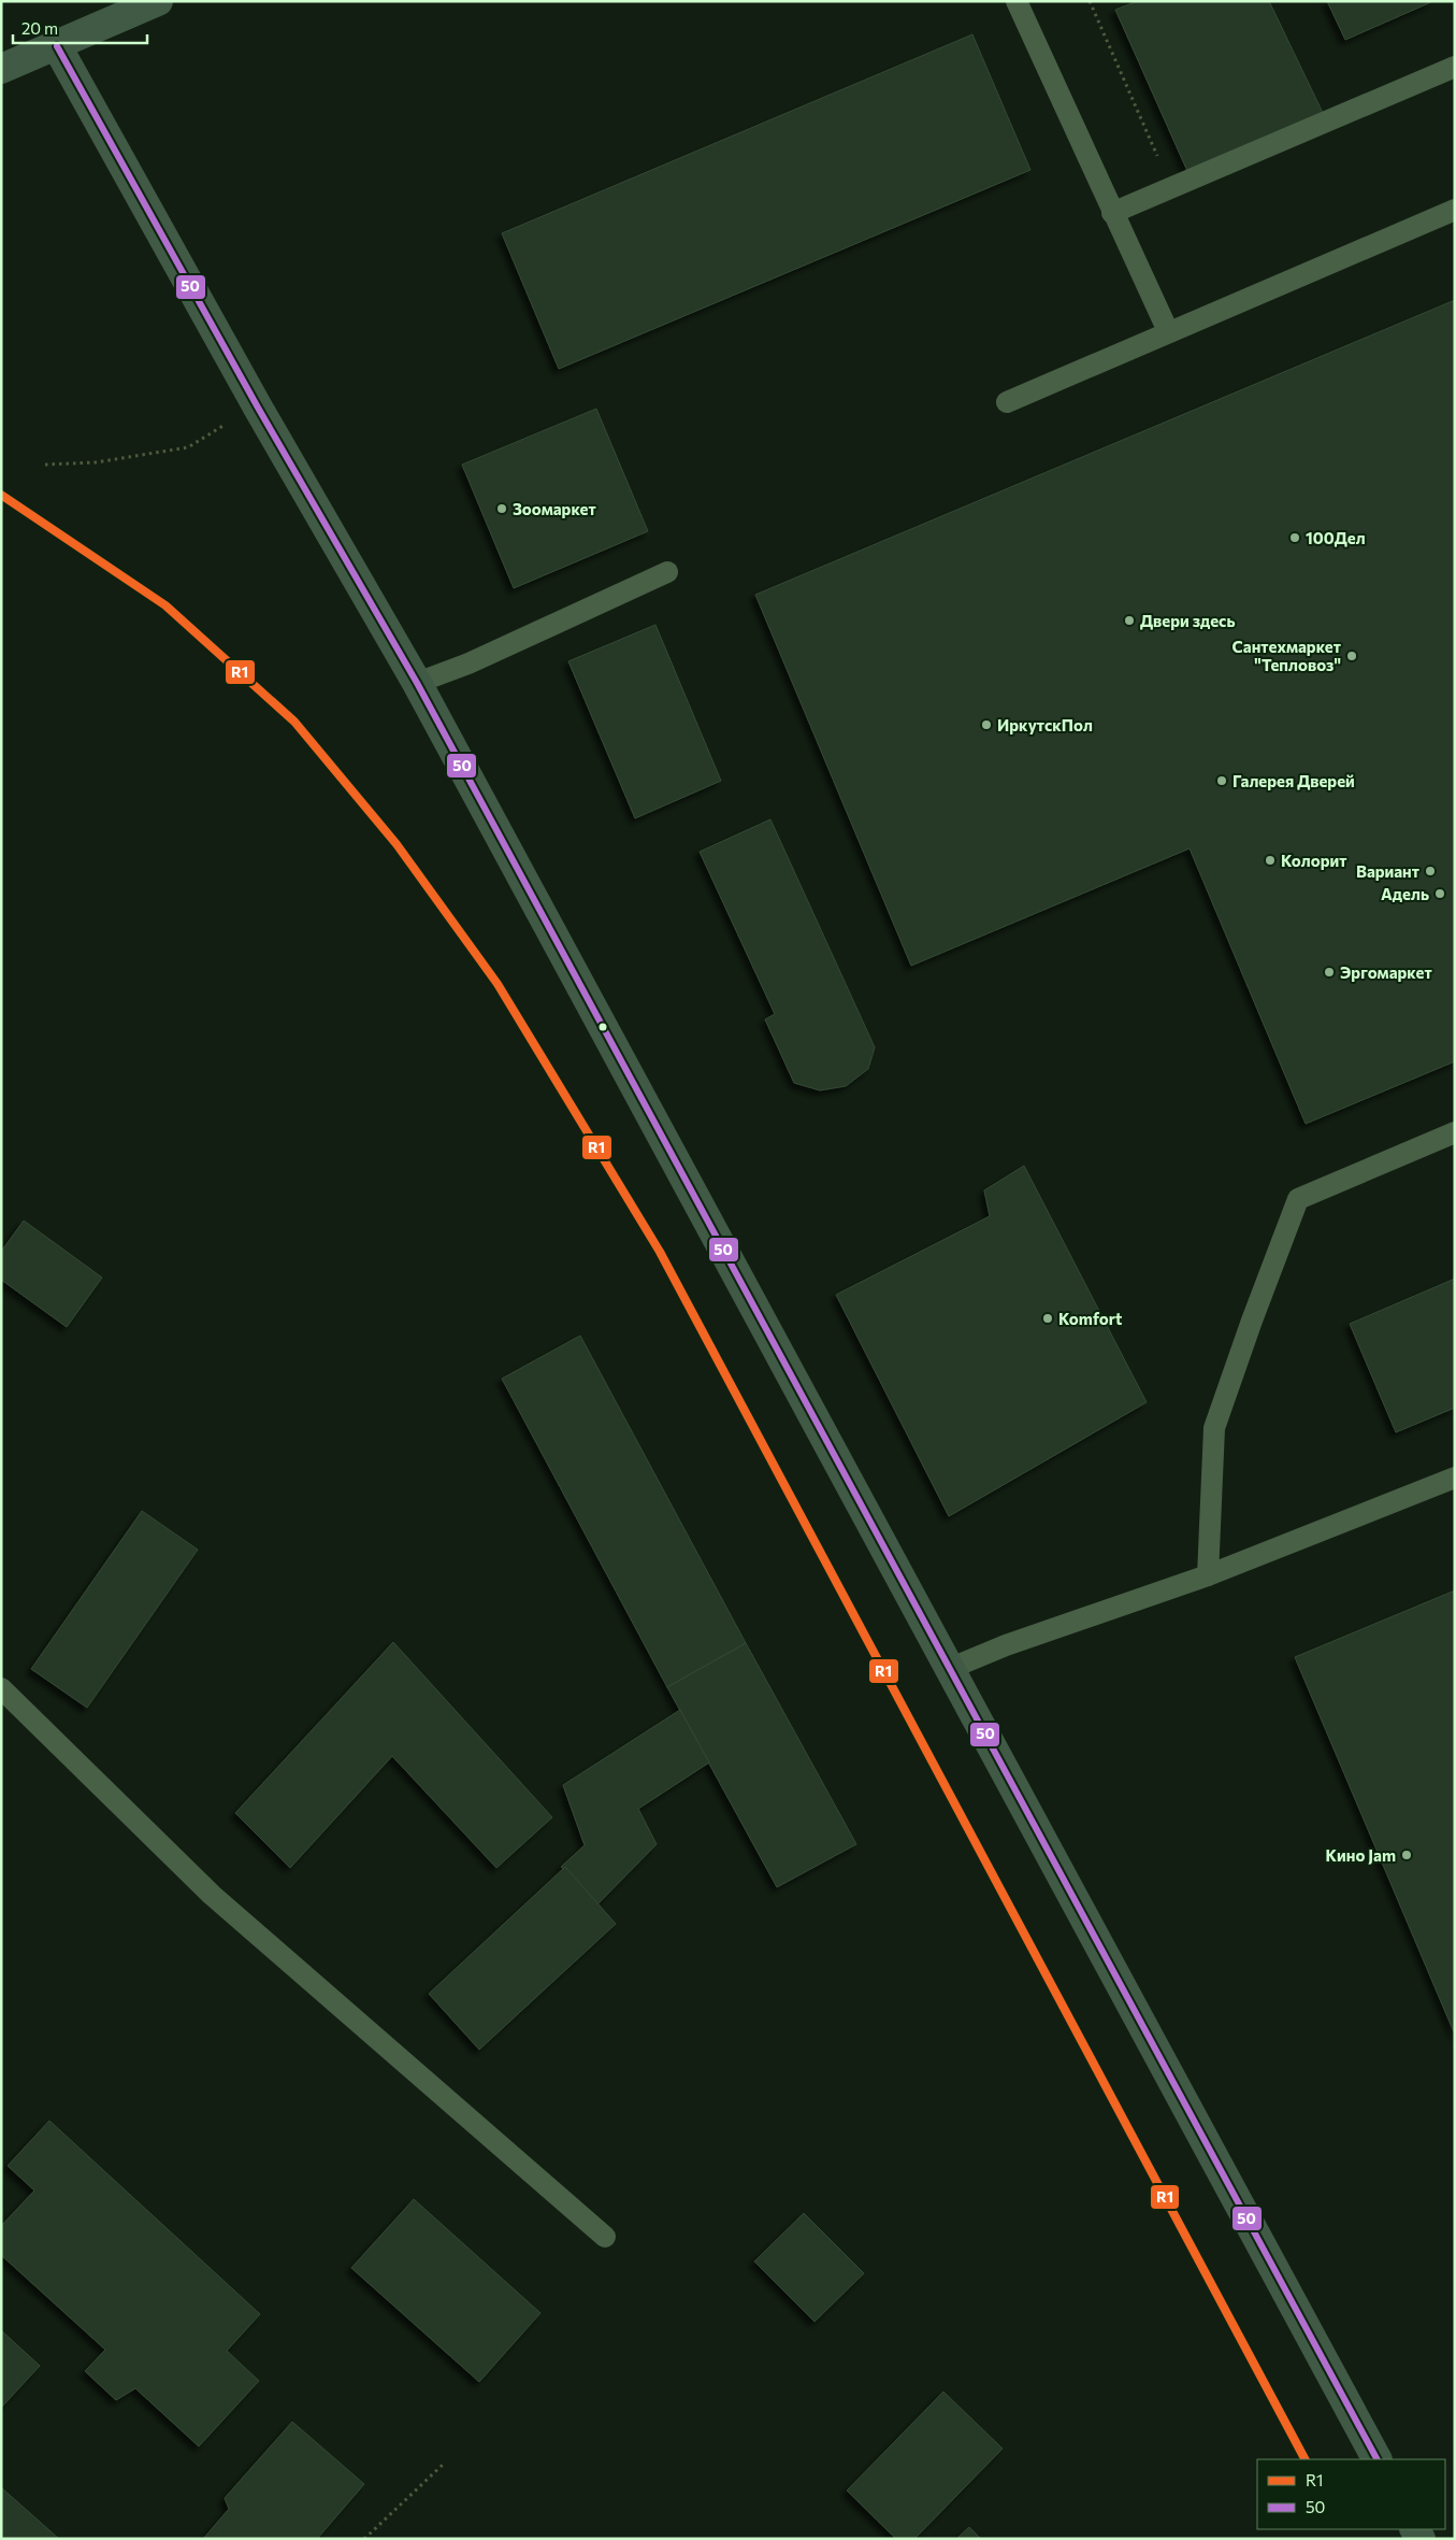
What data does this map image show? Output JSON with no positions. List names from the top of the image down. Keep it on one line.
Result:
{"places":["Зоомаркет","100Дел","Двери здесь","Сантехмаркет \"Тепловоз\"","ИркутскПол","Галерея Дверей","Колорит","Вариант","Адель","Эргомаркет","Komfort","Кино Jam"],"lines":["transit line 50","transit line R1"],"legend":["R1","50"],"scale_bar":"20 m"}
